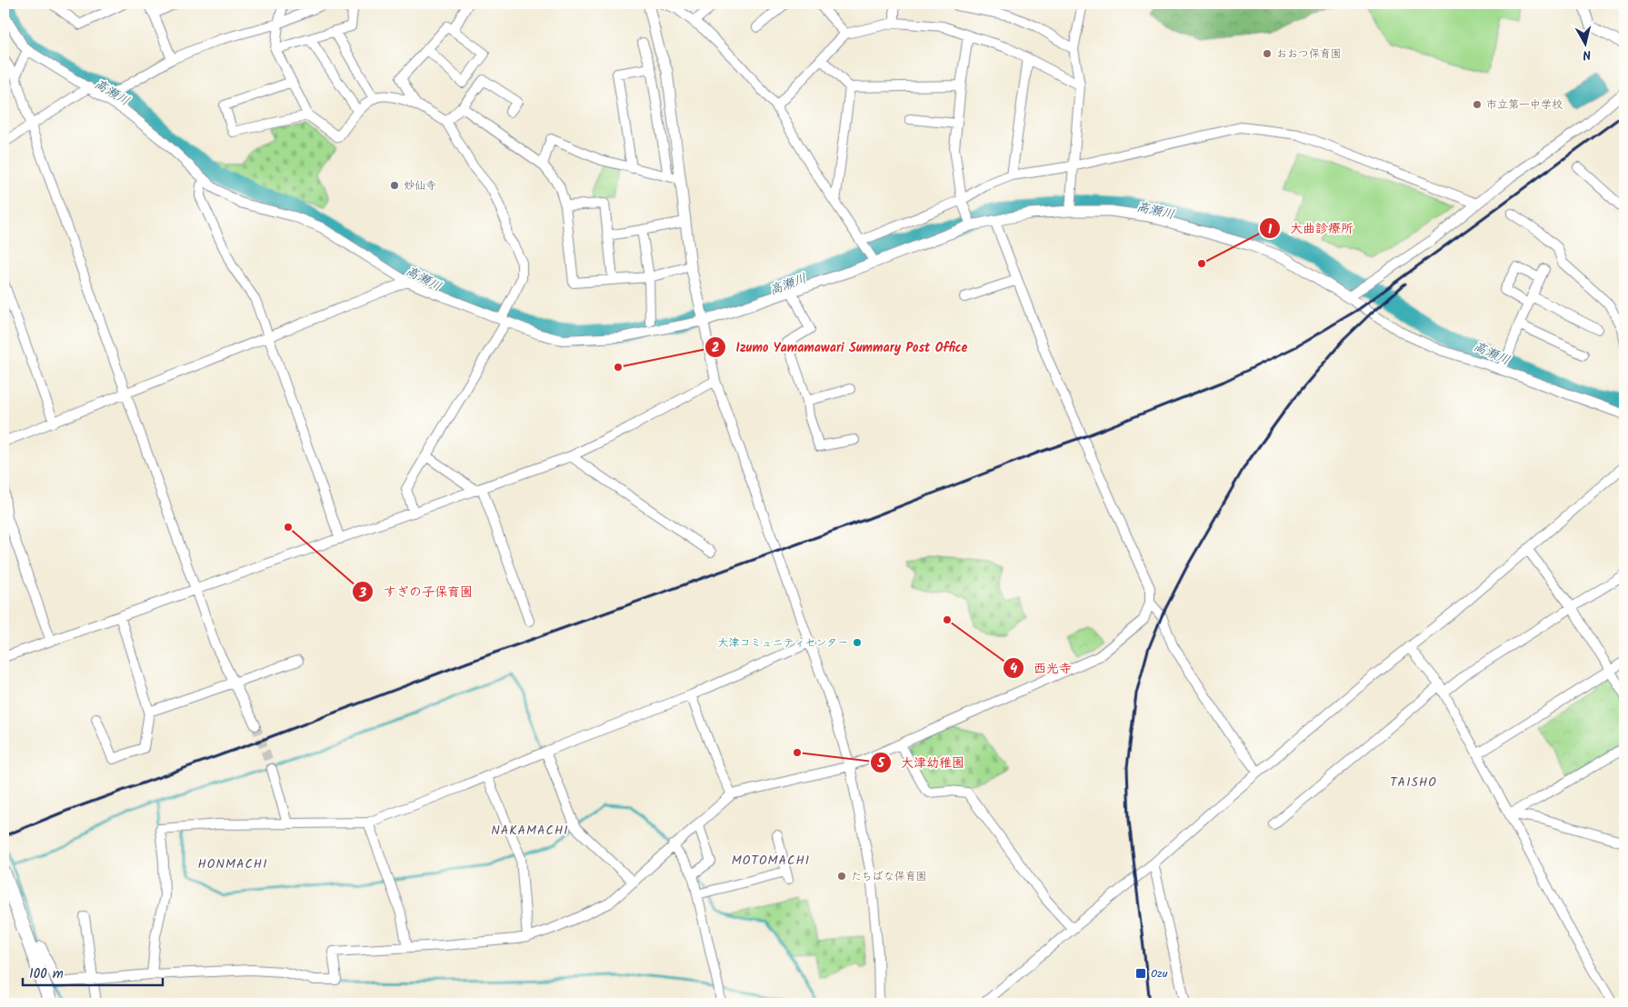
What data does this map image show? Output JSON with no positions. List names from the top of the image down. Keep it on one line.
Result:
{"districts":["TAISHO","NAKAMACHI","MOTOMACHI","HONMACHI"],"water":["高瀬川"],"places":{"other":["おおつ保育園","市立第一中学校","妙仙寺","大曲診療所","Izumo Yamamawari Summary Post Office","すぎの子保育園","西光寺","大津コミュニティセンター","大津幼稚園","たちばな保育園"],"transit":["Ozu"]},"scale_bar":"100 m","north":"bottom"}
